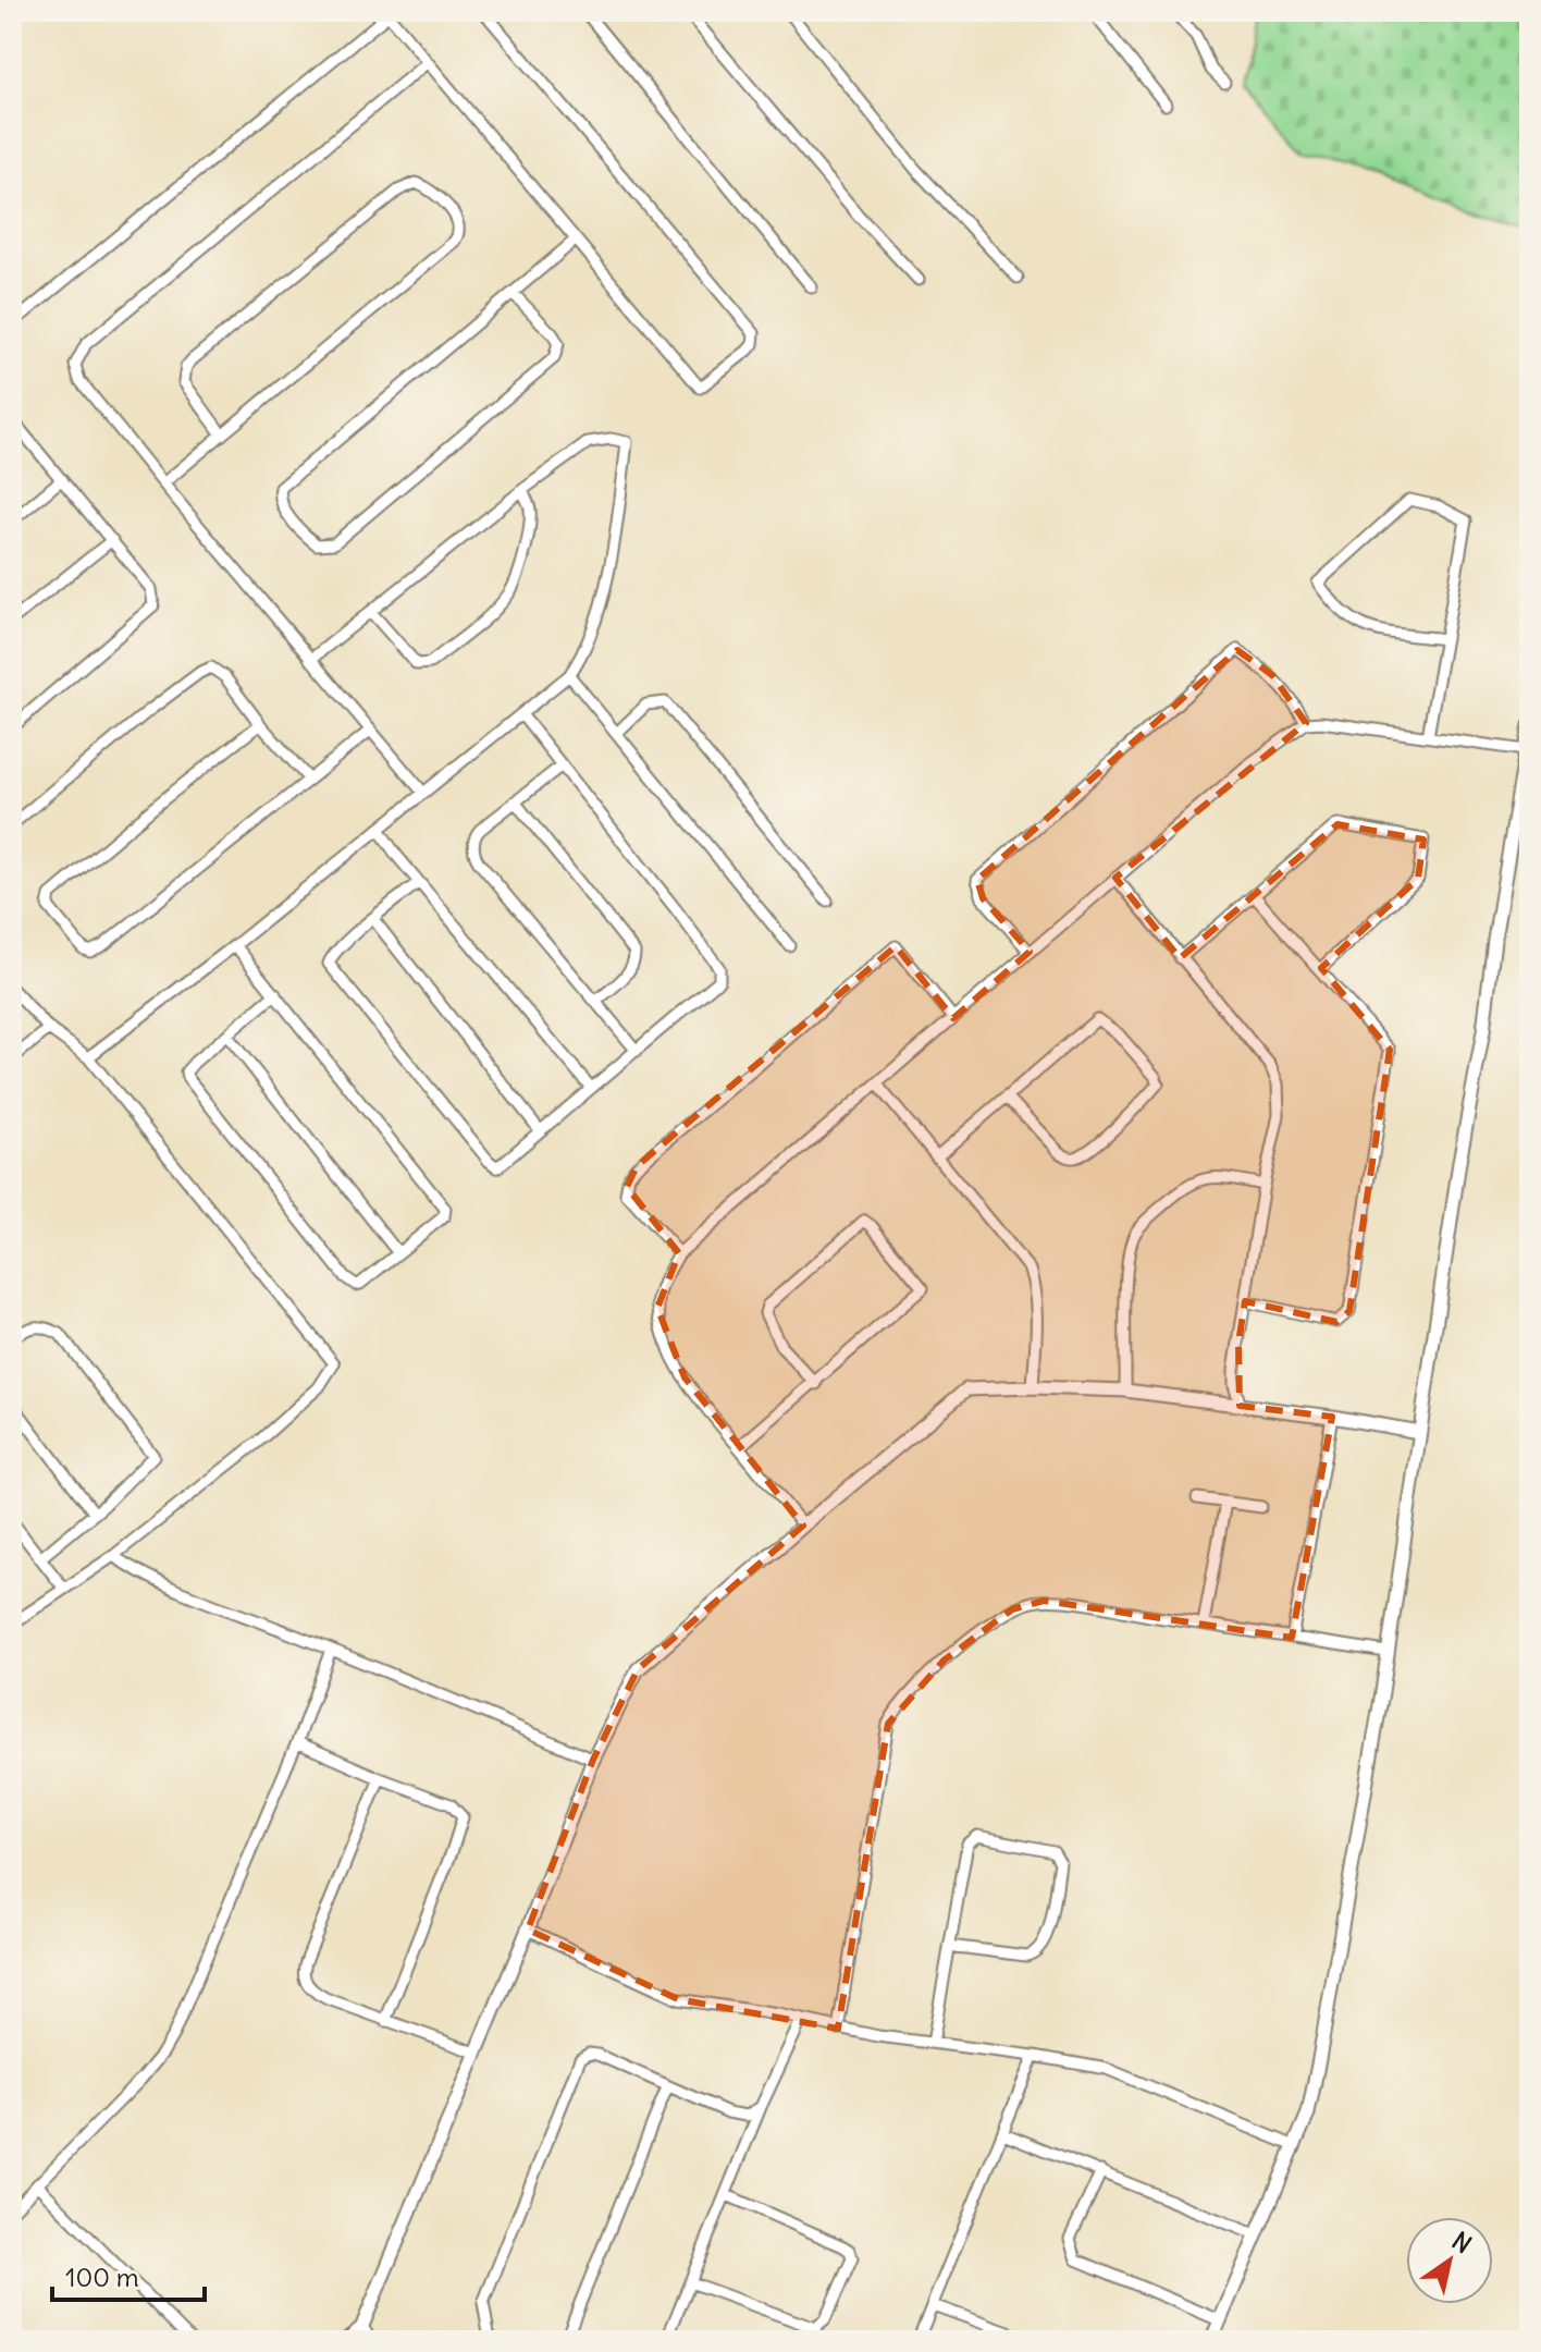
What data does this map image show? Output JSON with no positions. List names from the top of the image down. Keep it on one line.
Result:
{"scale_bar":"100 m","north":"top right"}
